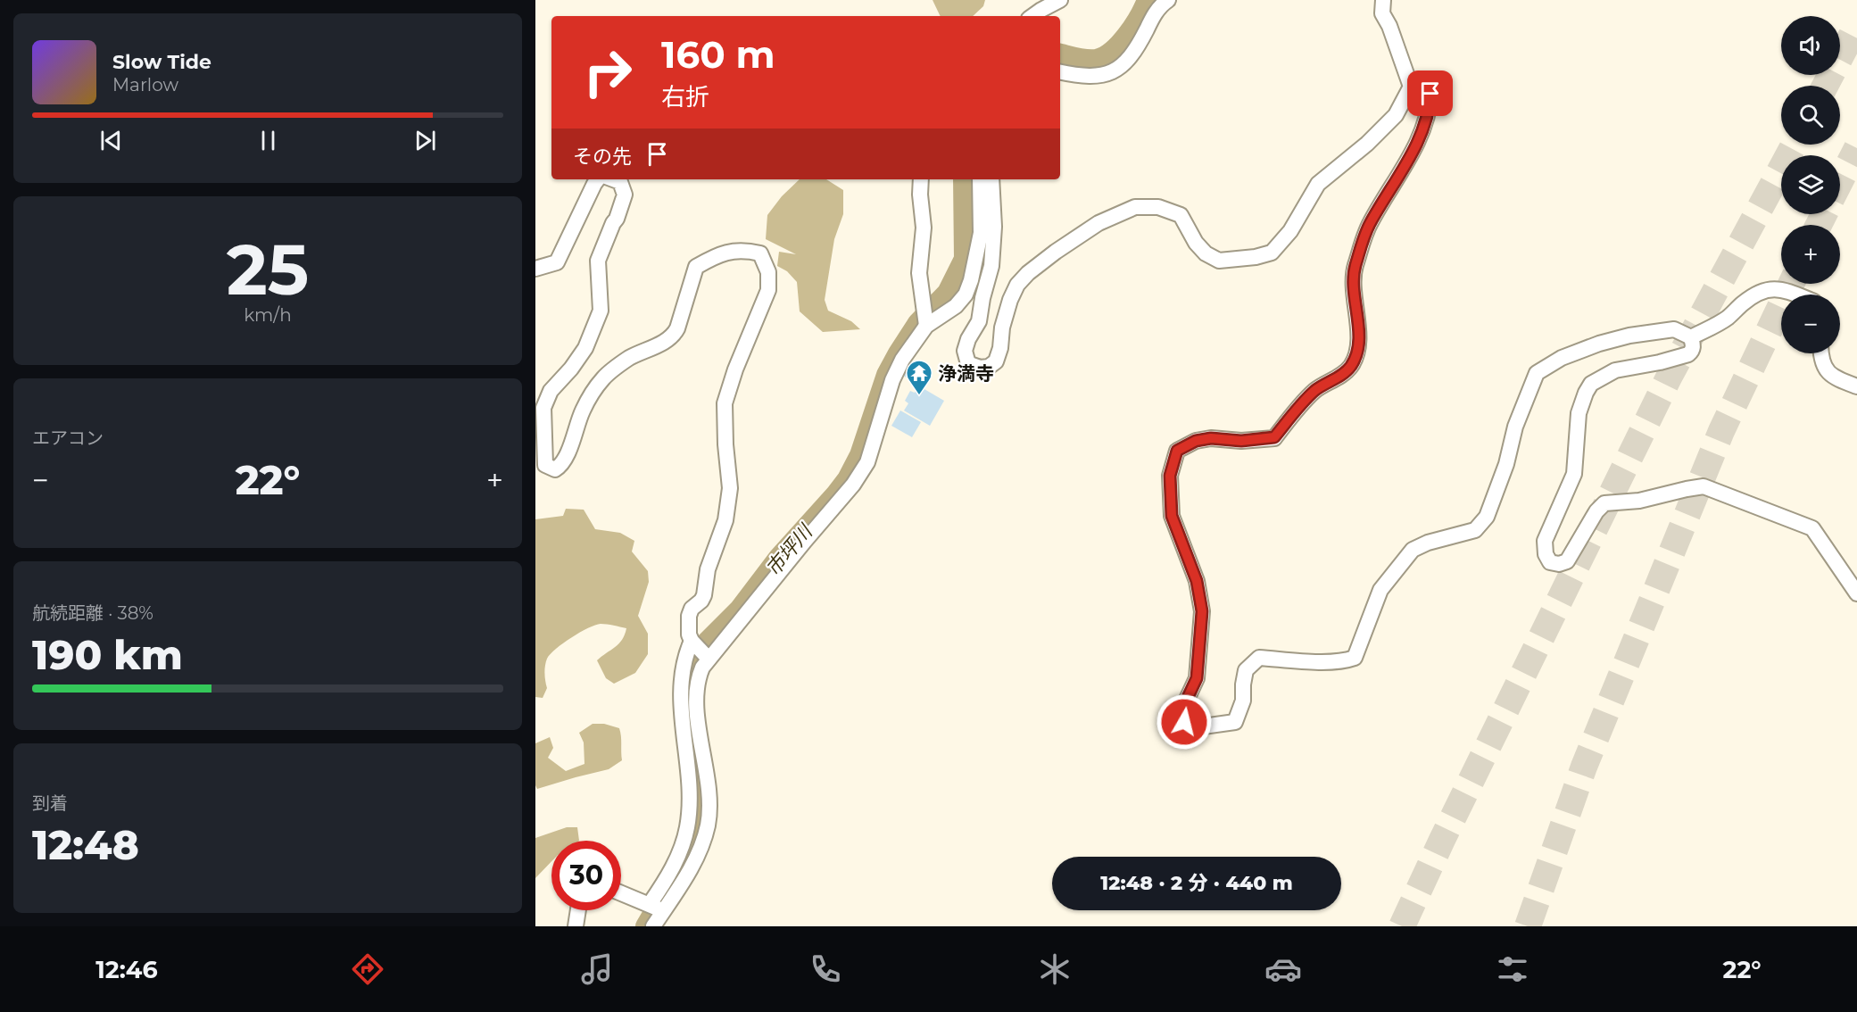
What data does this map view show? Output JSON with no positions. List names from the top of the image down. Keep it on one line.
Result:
{"water":["市坪川"],"places":{"temple":["浄満寺"]},"page":{"map_buttons":["+","−"],"turn":["160 m","右折"],"song":["Slow Tide","Marlow"],"then":"その先","tile":[["25","km/h"],"エアコン",["航続距離 · 38%","190 km"],["到着","12:48"]],"heat":["−","22°","+"],"limit":"30","trip":"12:48 · 2 分 · 440 m","tabs":["12:46","22°"]}}
